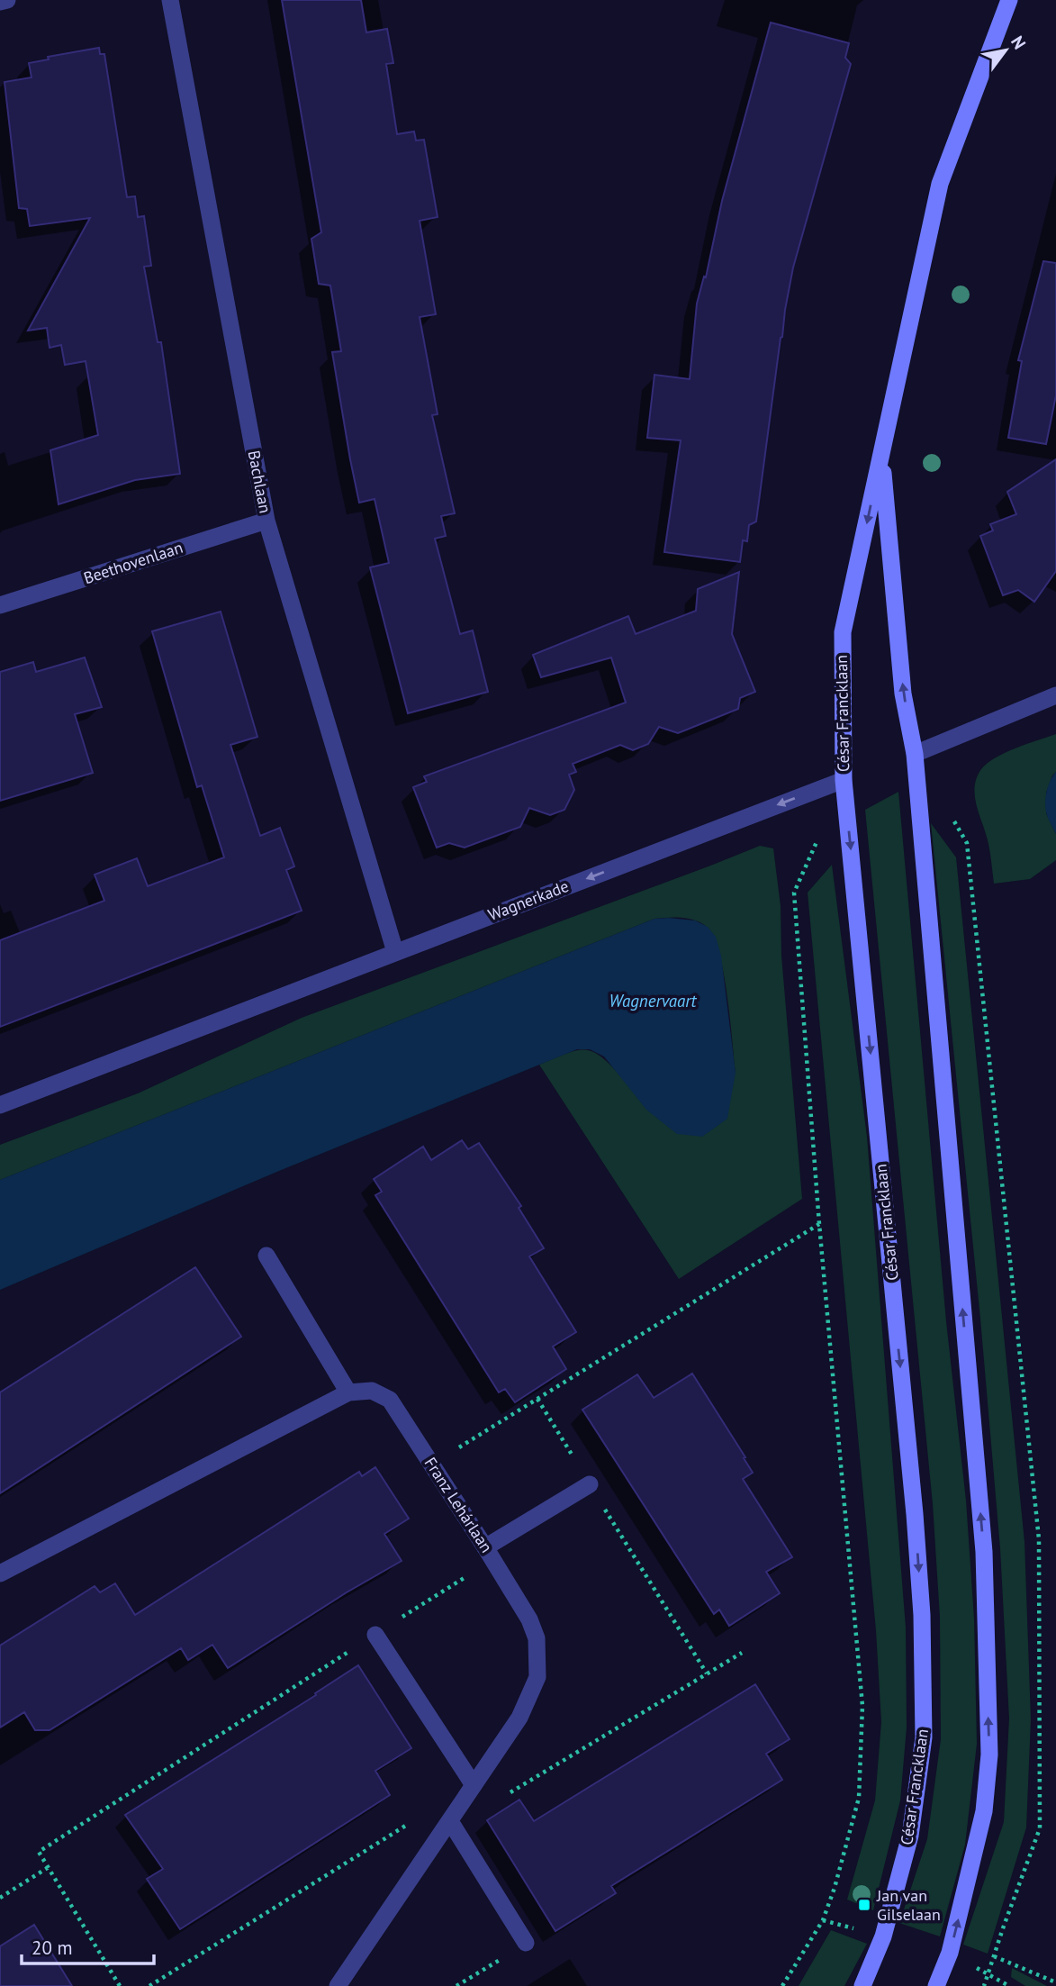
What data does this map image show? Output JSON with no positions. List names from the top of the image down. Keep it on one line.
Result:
{"streets":{"main road":["César Francklaan"],"street":["Bachlaan","Beethovenlaan","Wagnerkade","Franz Lehárlaan"]},"crossings":[["Bachlaan","Beethovenlaan"],["Bachlaan","Wagnerkade"],["César Francklaan","Wagnerkade"]],"one_way":["Wagnerkade"],"water":["Wagnervaart"],"places":{"transit":["Jan van Gilselaan"]},"scale_bar":"20 m","north":"top right"}
